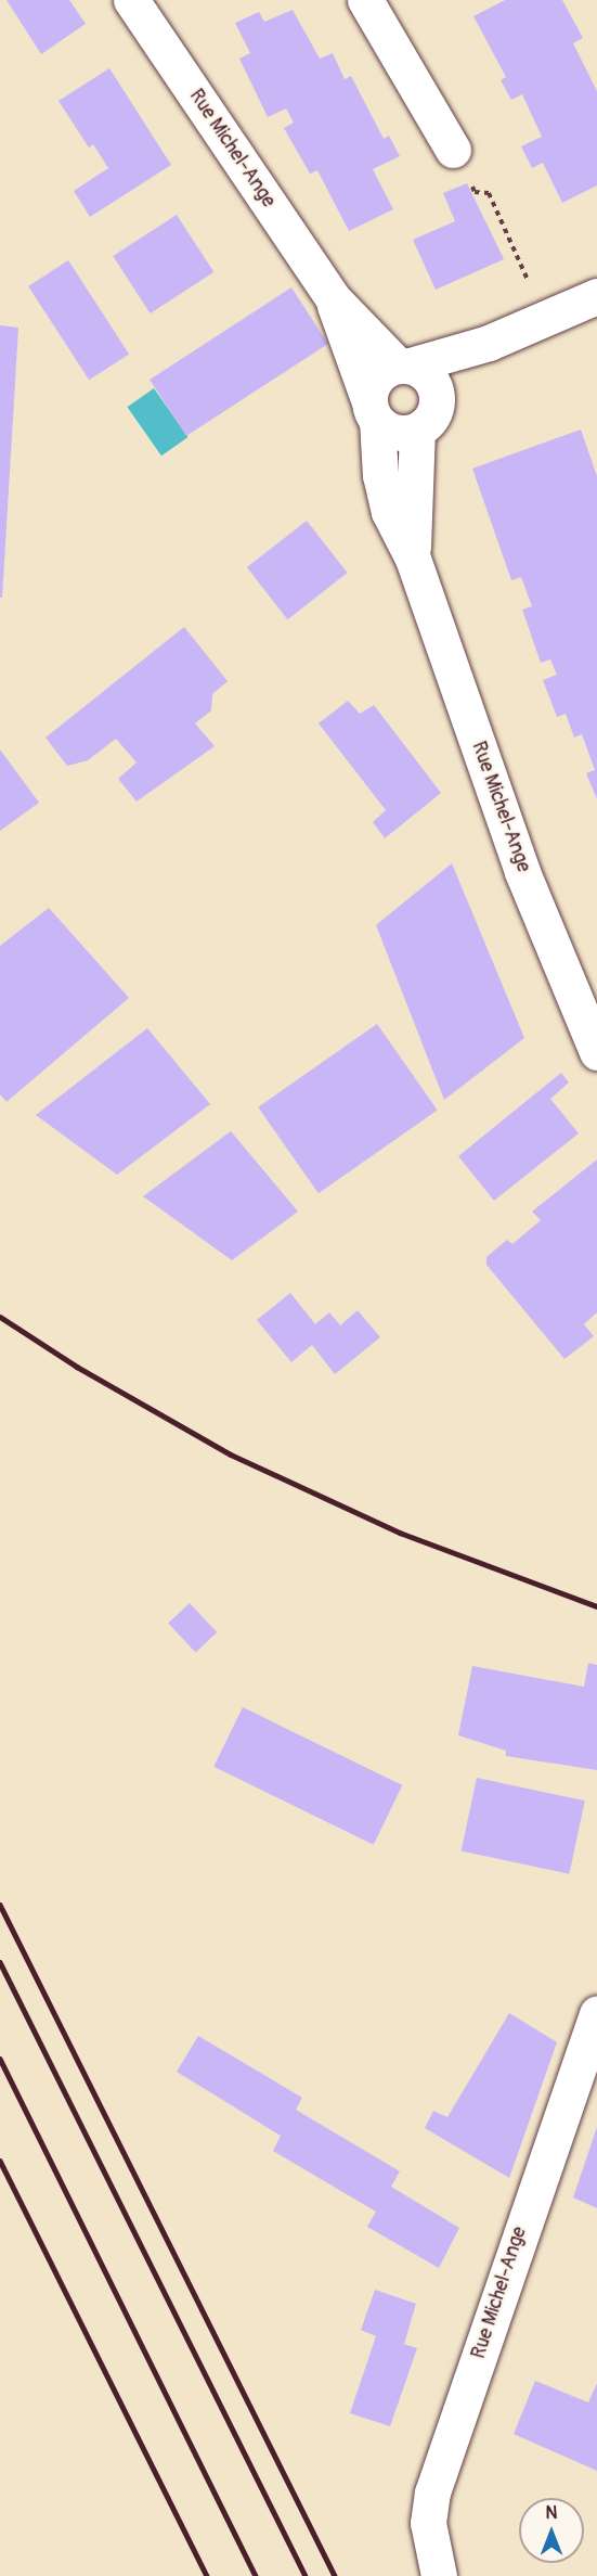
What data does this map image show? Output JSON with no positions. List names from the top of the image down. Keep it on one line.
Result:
{"streets":{"street":["Rue Michel-Ange"]},"north":"top"}
